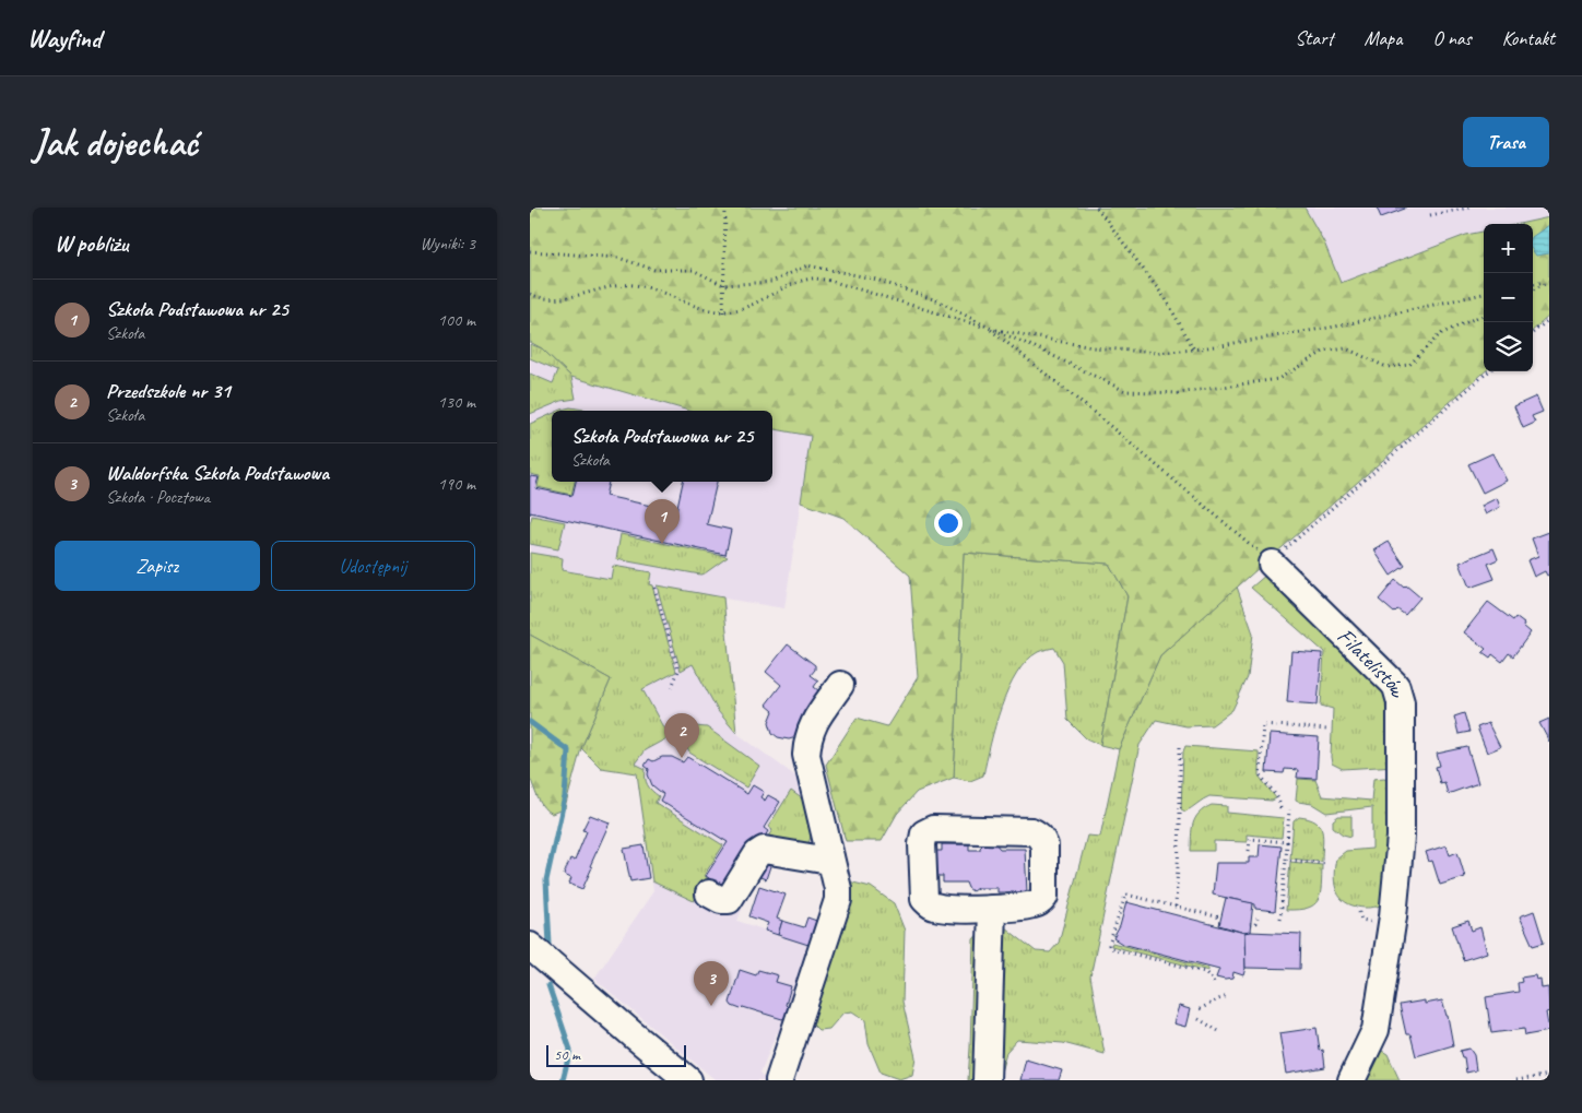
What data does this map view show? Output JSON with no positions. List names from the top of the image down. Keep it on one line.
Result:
{"streets":{"street":["Filatelistów"]},"scale_bar":"50 m","page":{"header":"Wayfind","nav":["Start","Mapa","O nas","Kontakt"],"buttons":["Trasa",["Zapisz","Udostępnij"]],"title":"Jak dojechać","heading":["W pobliżu","Wyniki: 3"],"map_buttons":["+","−"],"list":[{"mark":"1","name":"Szkoła Podstawowa nr 25","note":"Szkoła","value":"100 m"},{"mark":"2","name":"Przedszkole nr 31","note":"Szkoła","value":"130 m"},{"mark":"3","name":"Waldorfska Szkoła Podstawowa","note":"Szkoła · Pocztowa","value":"190 m"}],"popup":["Szkoła Podstawowa nr 25","Szkoła"],"pins":["1","2","3"],"scale":"50 m"}}
